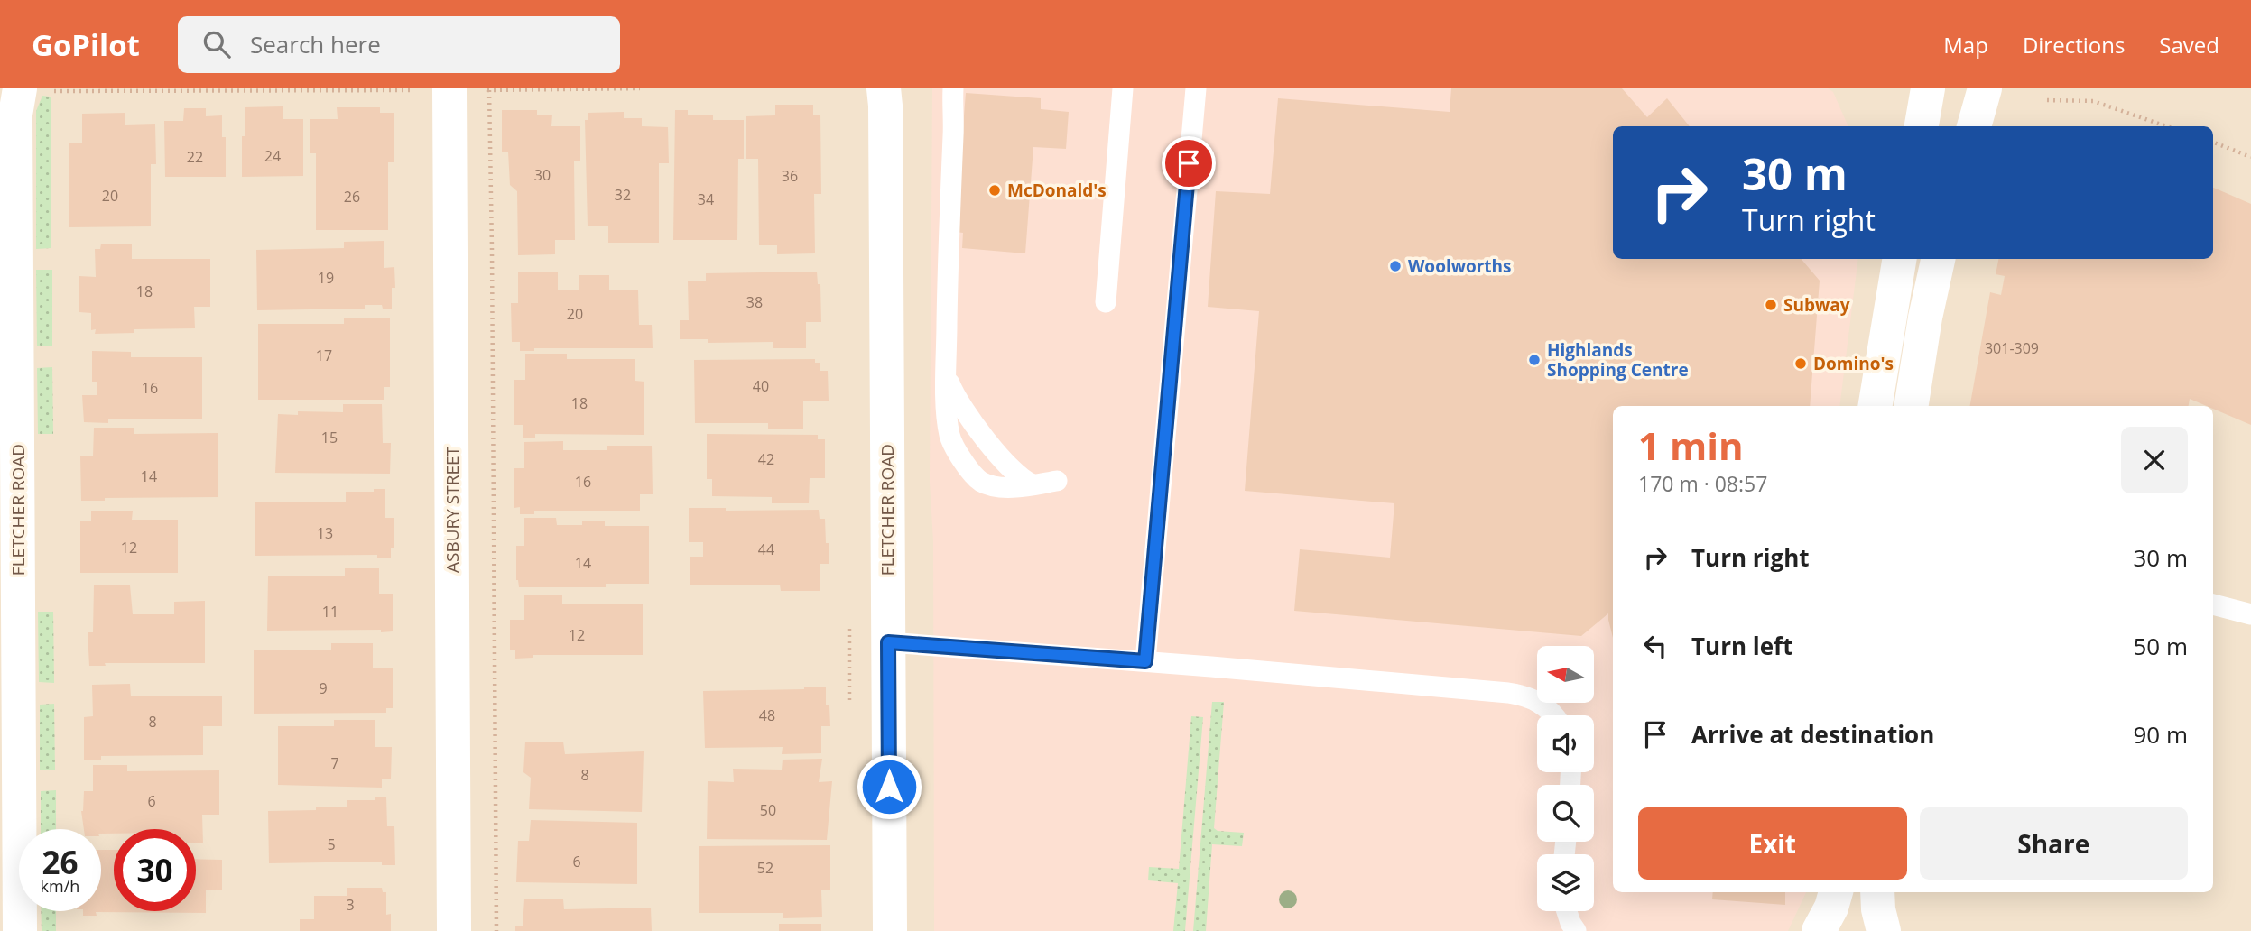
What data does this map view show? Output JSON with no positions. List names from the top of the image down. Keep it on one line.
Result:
{"streets":{"street":["FLETCHER ROAD","ASBURY STREET"]},"places":["McDonald's","Woolworths","Subway","Highlands Shopping Centre","Domino's"],"house_numbers":["24","22","30","36","32","20","26","34","19","18","38","20","301-309","17","40","16","18","15","42","14","16","13","12","44","14","11","12","9","48","8","7","8","6","50","5","6","52","3"],"north":"left","page":{"header":"GoPilot","search":"Search here","nav":["Map","Directions","Saved"],"turn":["30 m","Turn right"],"heading":["1 min","170 m · 08:57"],"list":[{"name":"Turn right","value":"30 m"},{"name":"Turn left","value":"50 m"},{"name":"Arrive at destination","value":"90 m"}],"buttons":["Exit","Share"],"speed":"26 km/h","limit":"30"}}
